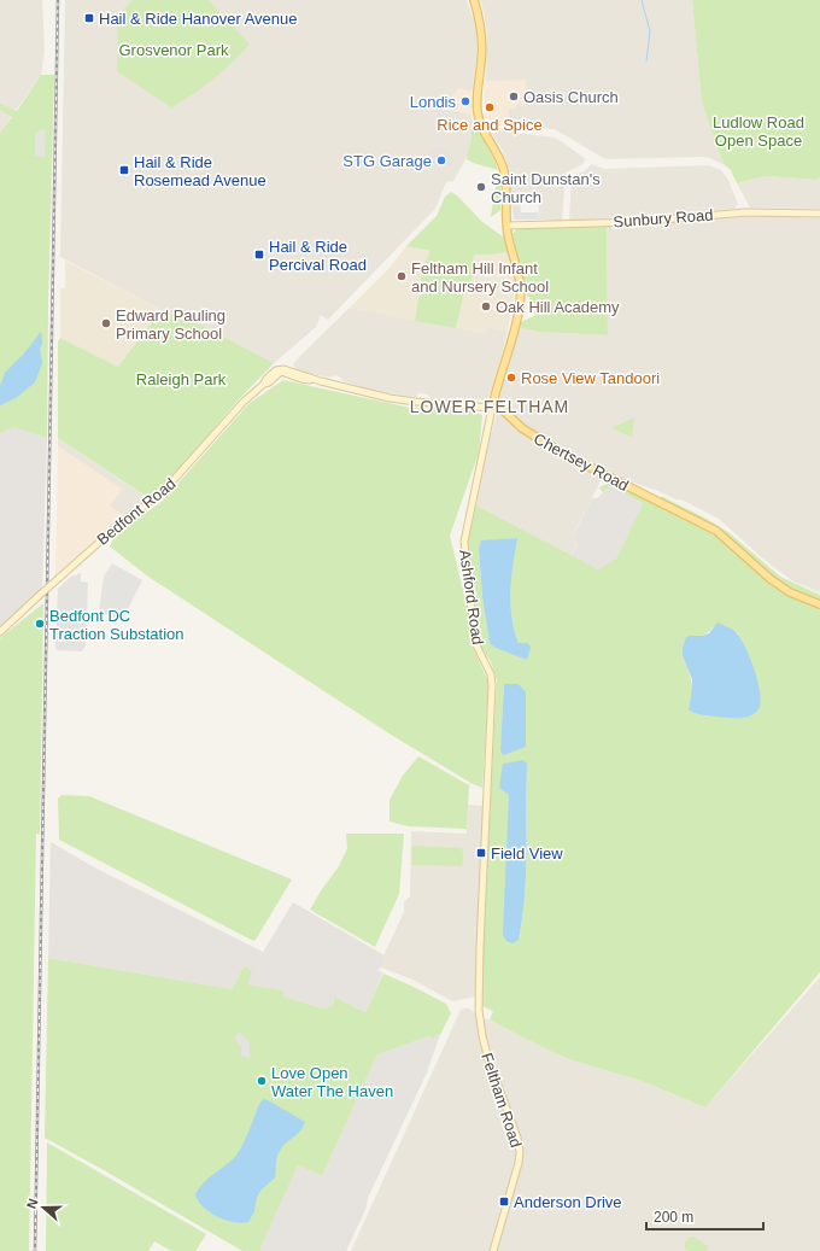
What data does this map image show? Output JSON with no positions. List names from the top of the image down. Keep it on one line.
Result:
{"streets":{"main road":["Chertsey Road","Ashford Road"],"street":["Sunbury Road","Bedfont Road","Feltham Road"]},"crossings":[["Sunbury Road","Ashford Road"],["Chertsey Road","Bedfont Road"],["Chertsey Road","Ashford Road"],["Ashford Road","Feltham Road"]],"districts":["LOWER FELTHAM"],"parks":["Grosvenor Park","Ludlow Road Open Space","Raleigh Park"],"places":{"transit":["Hail & Ride Hanover Avenue","Hail & Ride Rosemead Avenue","Hail & Ride Percival Road","Field View","Anderson Drive"],"other":["Oasis Church","Londis","Rice and Spice","STG Garage","Saint Dunstan's Church","Feltham Hill Infant and Nursery School","Oak Hill Academy","Edward Pauling Primary School","Rose View Tandoori","Bedfont DC Traction Substation","Love Open Water The Haven"]},"scale_bar":"200 m","north":"left"}
